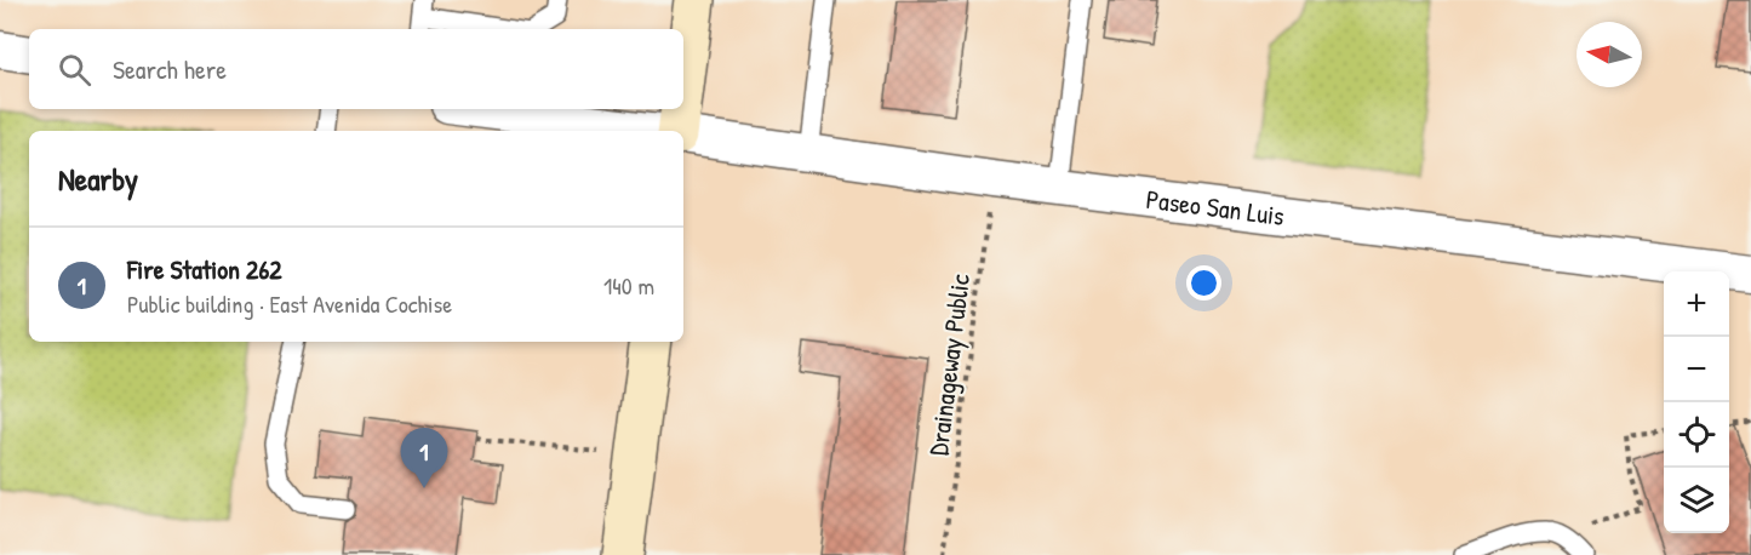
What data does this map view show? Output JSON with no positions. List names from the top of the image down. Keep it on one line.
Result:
{"streets":{"street":["Paseo San Luis"],"path":["Drainageway Public"]},"crossings":[["Paseo San Luis","Drainageway Public"]],"north":"left","page":{"search":"Search here","heading":"Nearby","list":[{"mark":"1","name":"Fire Station 262","note":"Public building · East Avenida Cochise","value":"140 m"}],"map_buttons":["+","−"],"pins":"1"}}
